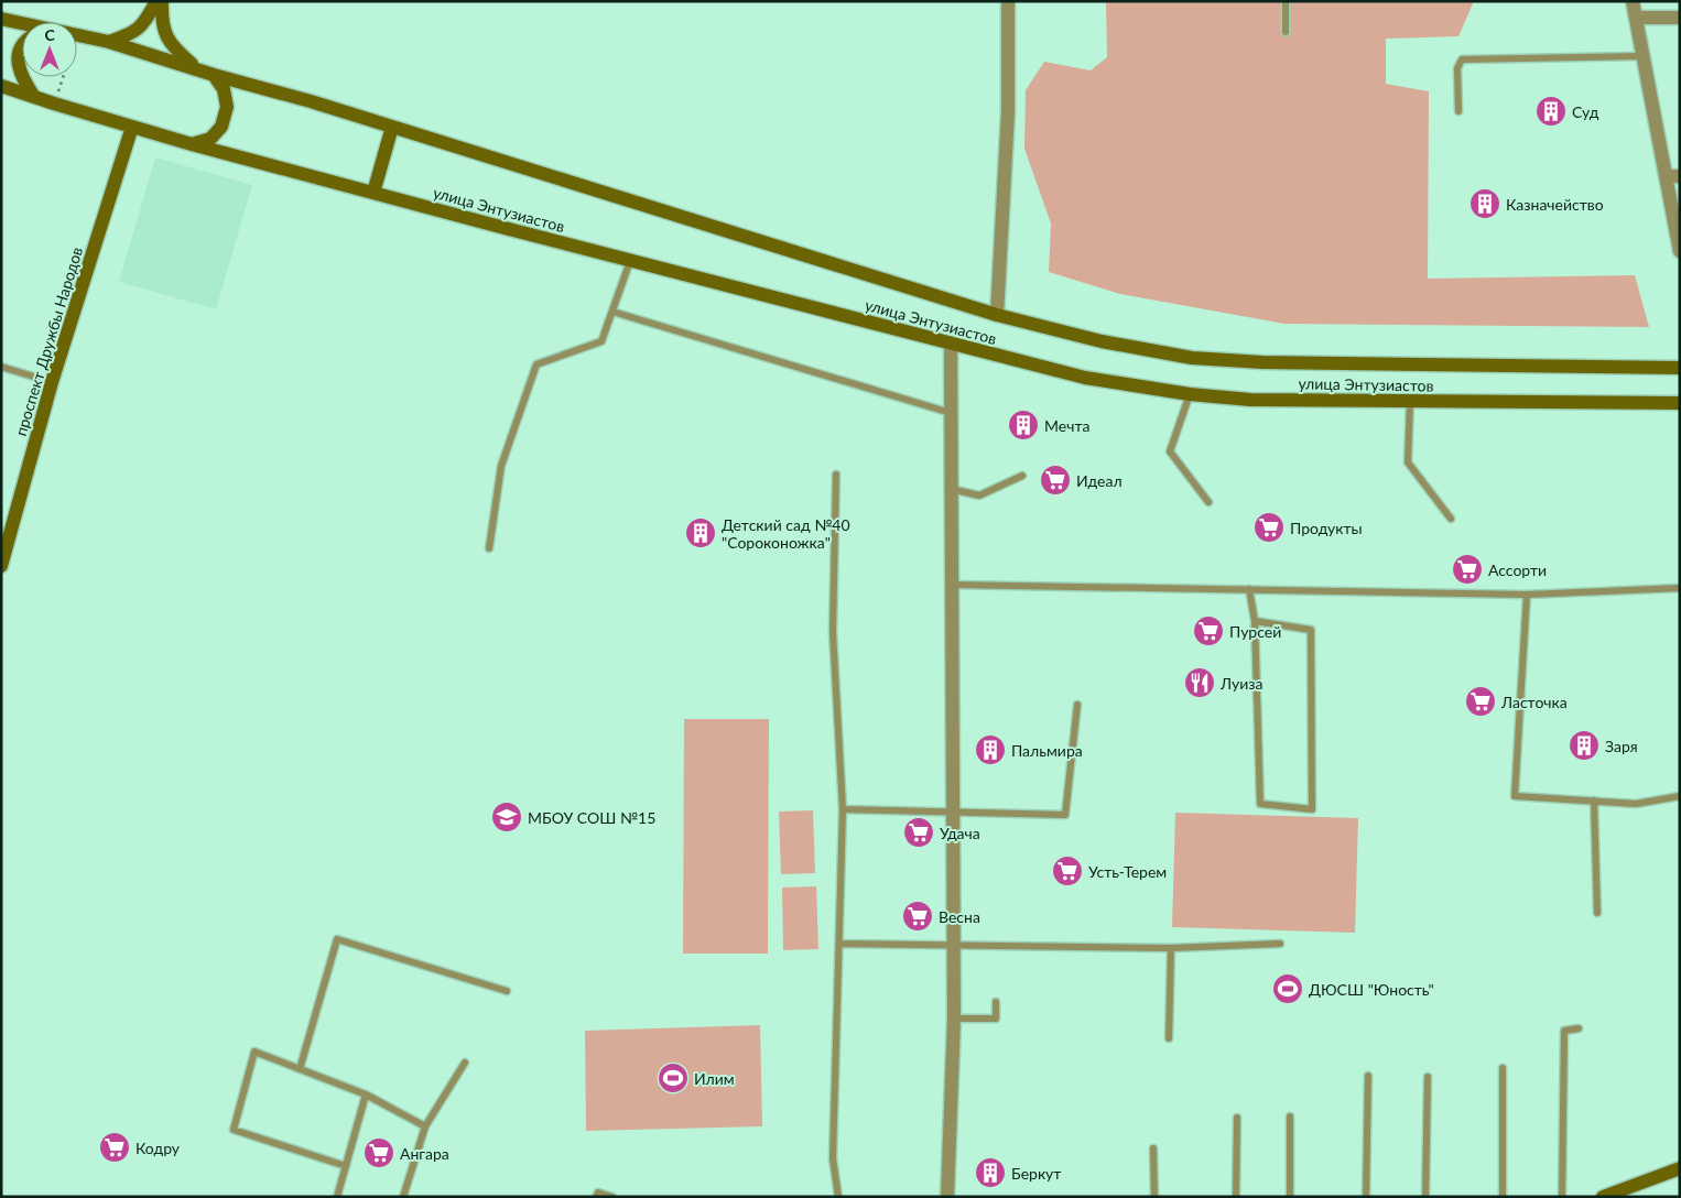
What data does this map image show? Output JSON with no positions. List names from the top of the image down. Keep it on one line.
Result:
{"streets":{"street":["улица Энтузиастов","проспект Дружбы Народов"]},"crossings":[["улица Энтузиастов","проспект Дружбы Народов"]],"places":{"building":["Суд","Казначейство","Мечта","Детский сад №40 \"Сороконожка\"","Заря","Пальмира","Беркут"],"supermarket":["Идеал","Продукты","Ассорти","Пурсей","Ласточка","Удача","Усть-Терем","Весна","Кодру","Ангара"],"restaurant":["Луиза"],"school or university":["МБОУ СОШ №15"],"sports":["ДЮСШ \"Юность\"","Илим"]},"north":"top"}
